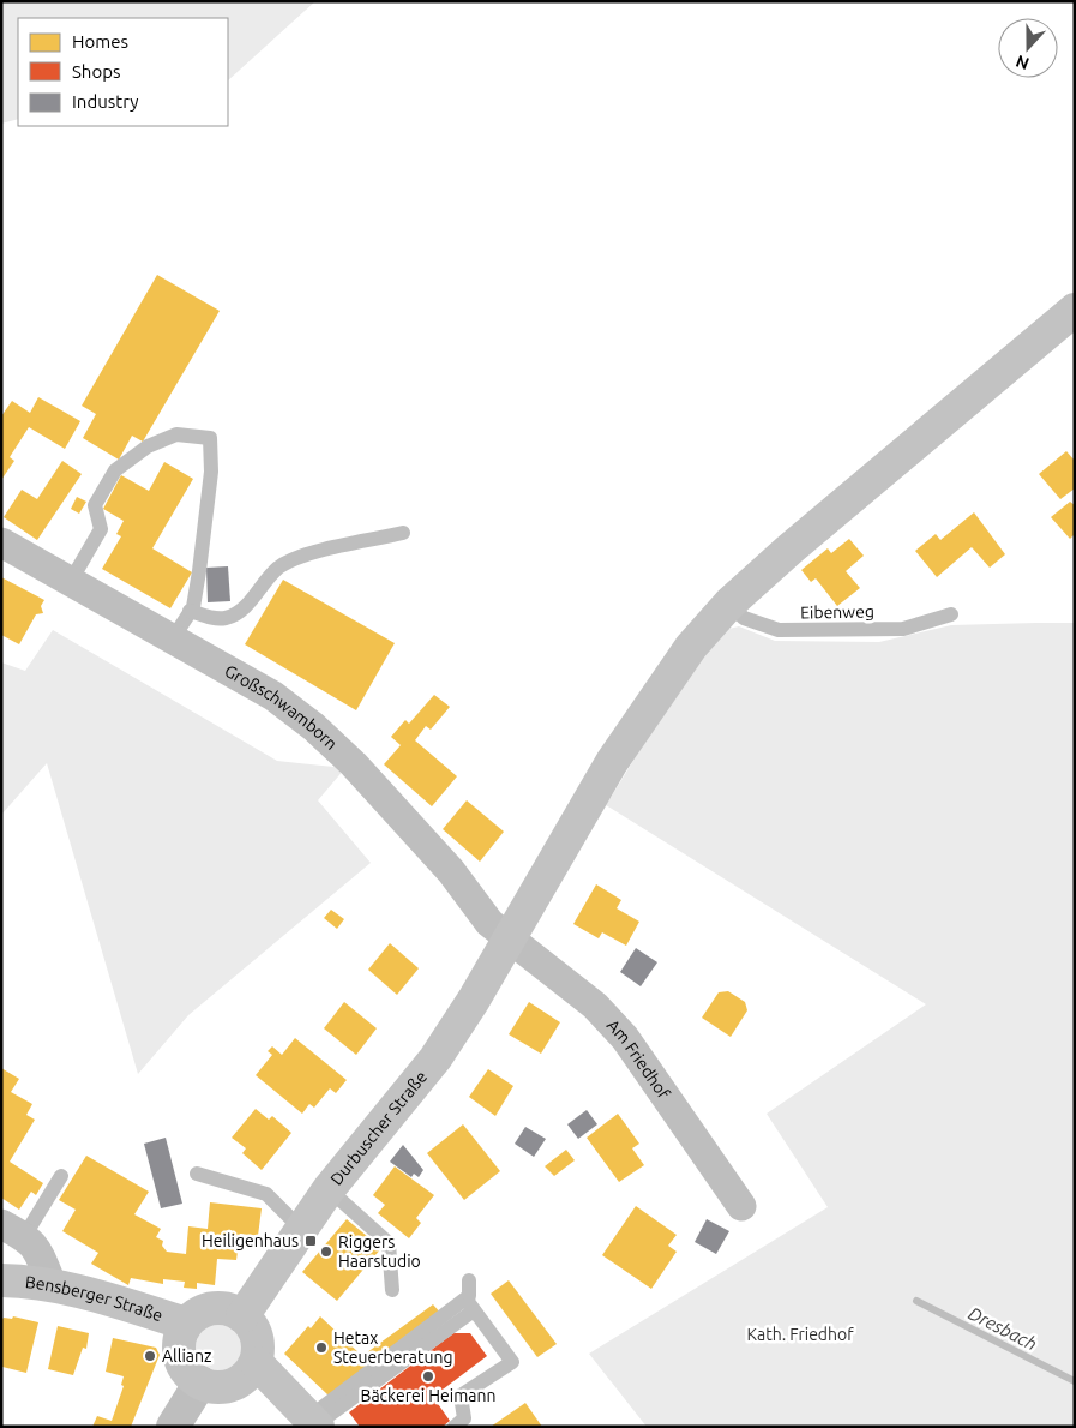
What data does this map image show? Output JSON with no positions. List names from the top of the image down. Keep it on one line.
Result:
{"streets":{"main road":["Durbuscher Straße","Bensberger Straße"],"street":["Großschwamborn","Am Friedhof"],"lane":["Eibenweg"]},"crossings":[["Eibenweg","Durbuscher Straße"],["Großschwamborn","Am Friedhof"],["Großschwamborn","Durbuscher Straße"],["Am Friedhof","Durbuscher Straße"],["Durbuscher Straße","Bensberger Straße"]],"water":["Dresbach"],"parks":["Kath. Friedhof"],"places":{"transit":["Heiligenhaus"],"other":["Riggers Haarstudio","Hetax Steuerberatung","Allianz","Bäckerei Heimann"]},"legend":["Homes","Shops","Industry"],"north":"bottom"}
